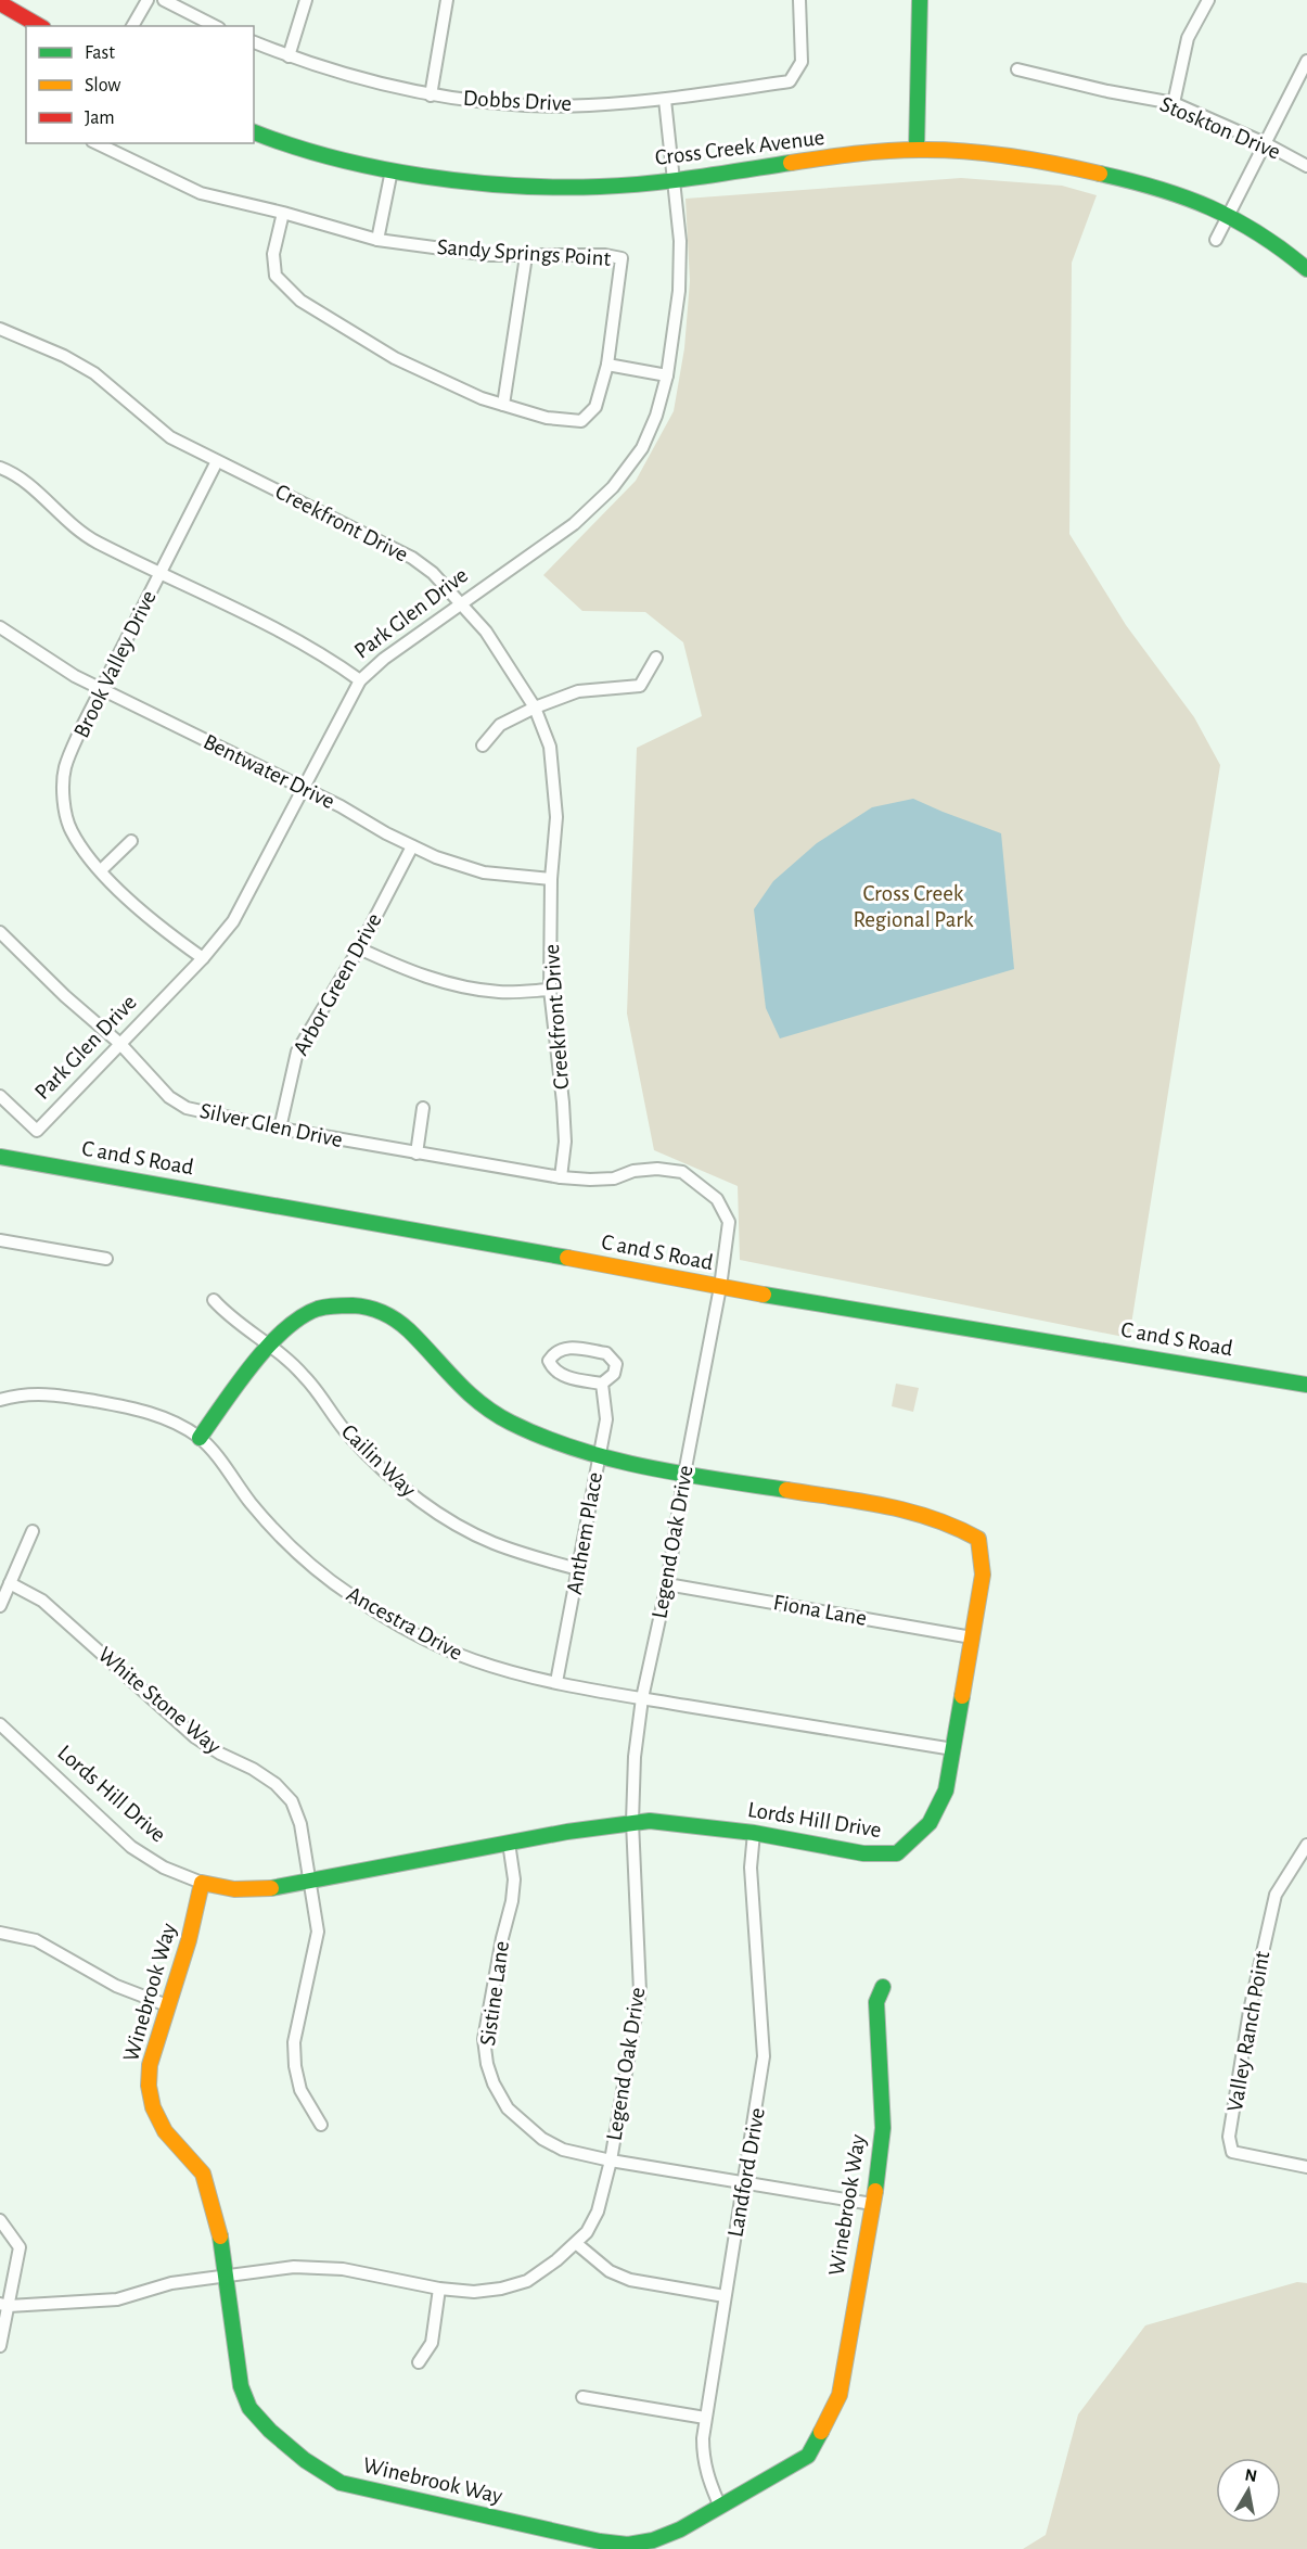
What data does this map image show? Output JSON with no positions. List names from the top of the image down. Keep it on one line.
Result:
{"streets":{"street":["Dobbs Drive","Stoskton Drive","Cross Creek Avenue","Sandy Springs Point","Creekfront Drive","Park Glen Drive","Brook Valley Drive","Bentwater Drive","Arbor Green Drive","Silver Glen Drive","C and S Road","Cailin Way","Anthem Place","Legend Oak Drive","Fiona Lane","Ancestra Drive","White Stone Way","Lords Hill Drive","Winebrook Way","Sistine Lane","Valley Ranch Point","Landford Drive"]},"crossings":[["Dobbs Drive","Park Glen Drive"],["Cross Creek Avenue","Park Glen Drive"],["Creekfront Drive","Park Glen Drive"],["Creekfront Drive","Brook Valley Drive"],["Creekfront Drive","Bentwater Drive"],["Creekfront Drive","Silver Glen Drive"],["Park Glen Drive","Brook Valley Drive"],["Park Glen Drive","Bentwater Drive"],["Park Glen Drive","Silver Glen Drive"],["Brook Valley Drive","Bentwater Drive"],["Bentwater Drive","Arbor Green Drive"],["Arbor Green Drive","Silver Glen Drive"],["Silver Glen Drive","C and S Road"],["Silver Glen Drive","Legend Oak Drive"],["C and S Road","Legend Oak Drive"],["Cailin Way","Anthem Place"],["Anthem Place","Ancestra Drive"],["Legend Oak Drive","Fiona Lane"],["Legend Oak Drive","Ancestra Drive"],["Legend Oak Drive","Lords Hill Drive"],["Legend Oak Drive","Winebrook Way"],["Legend Oak Drive","Sistine Lane"],["Fiona Lane","Lords Hill Drive"],["Ancestra Drive","Lords Hill Drive"],["White Stone Way","Lords Hill Drive"],["Lords Hill Drive","Winebrook Way"],["Lords Hill Drive","Sistine Lane"],["Lords Hill Drive","Landford Drive"],["Winebrook Way","Sistine Lane"],["Winebrook Way","Landford Drive"],["Sistine Lane","Landford Drive"]],"parks":["Cross Creek Regional Park"],"legend":["Fast","Slow","Jam"],"north":"top"}
